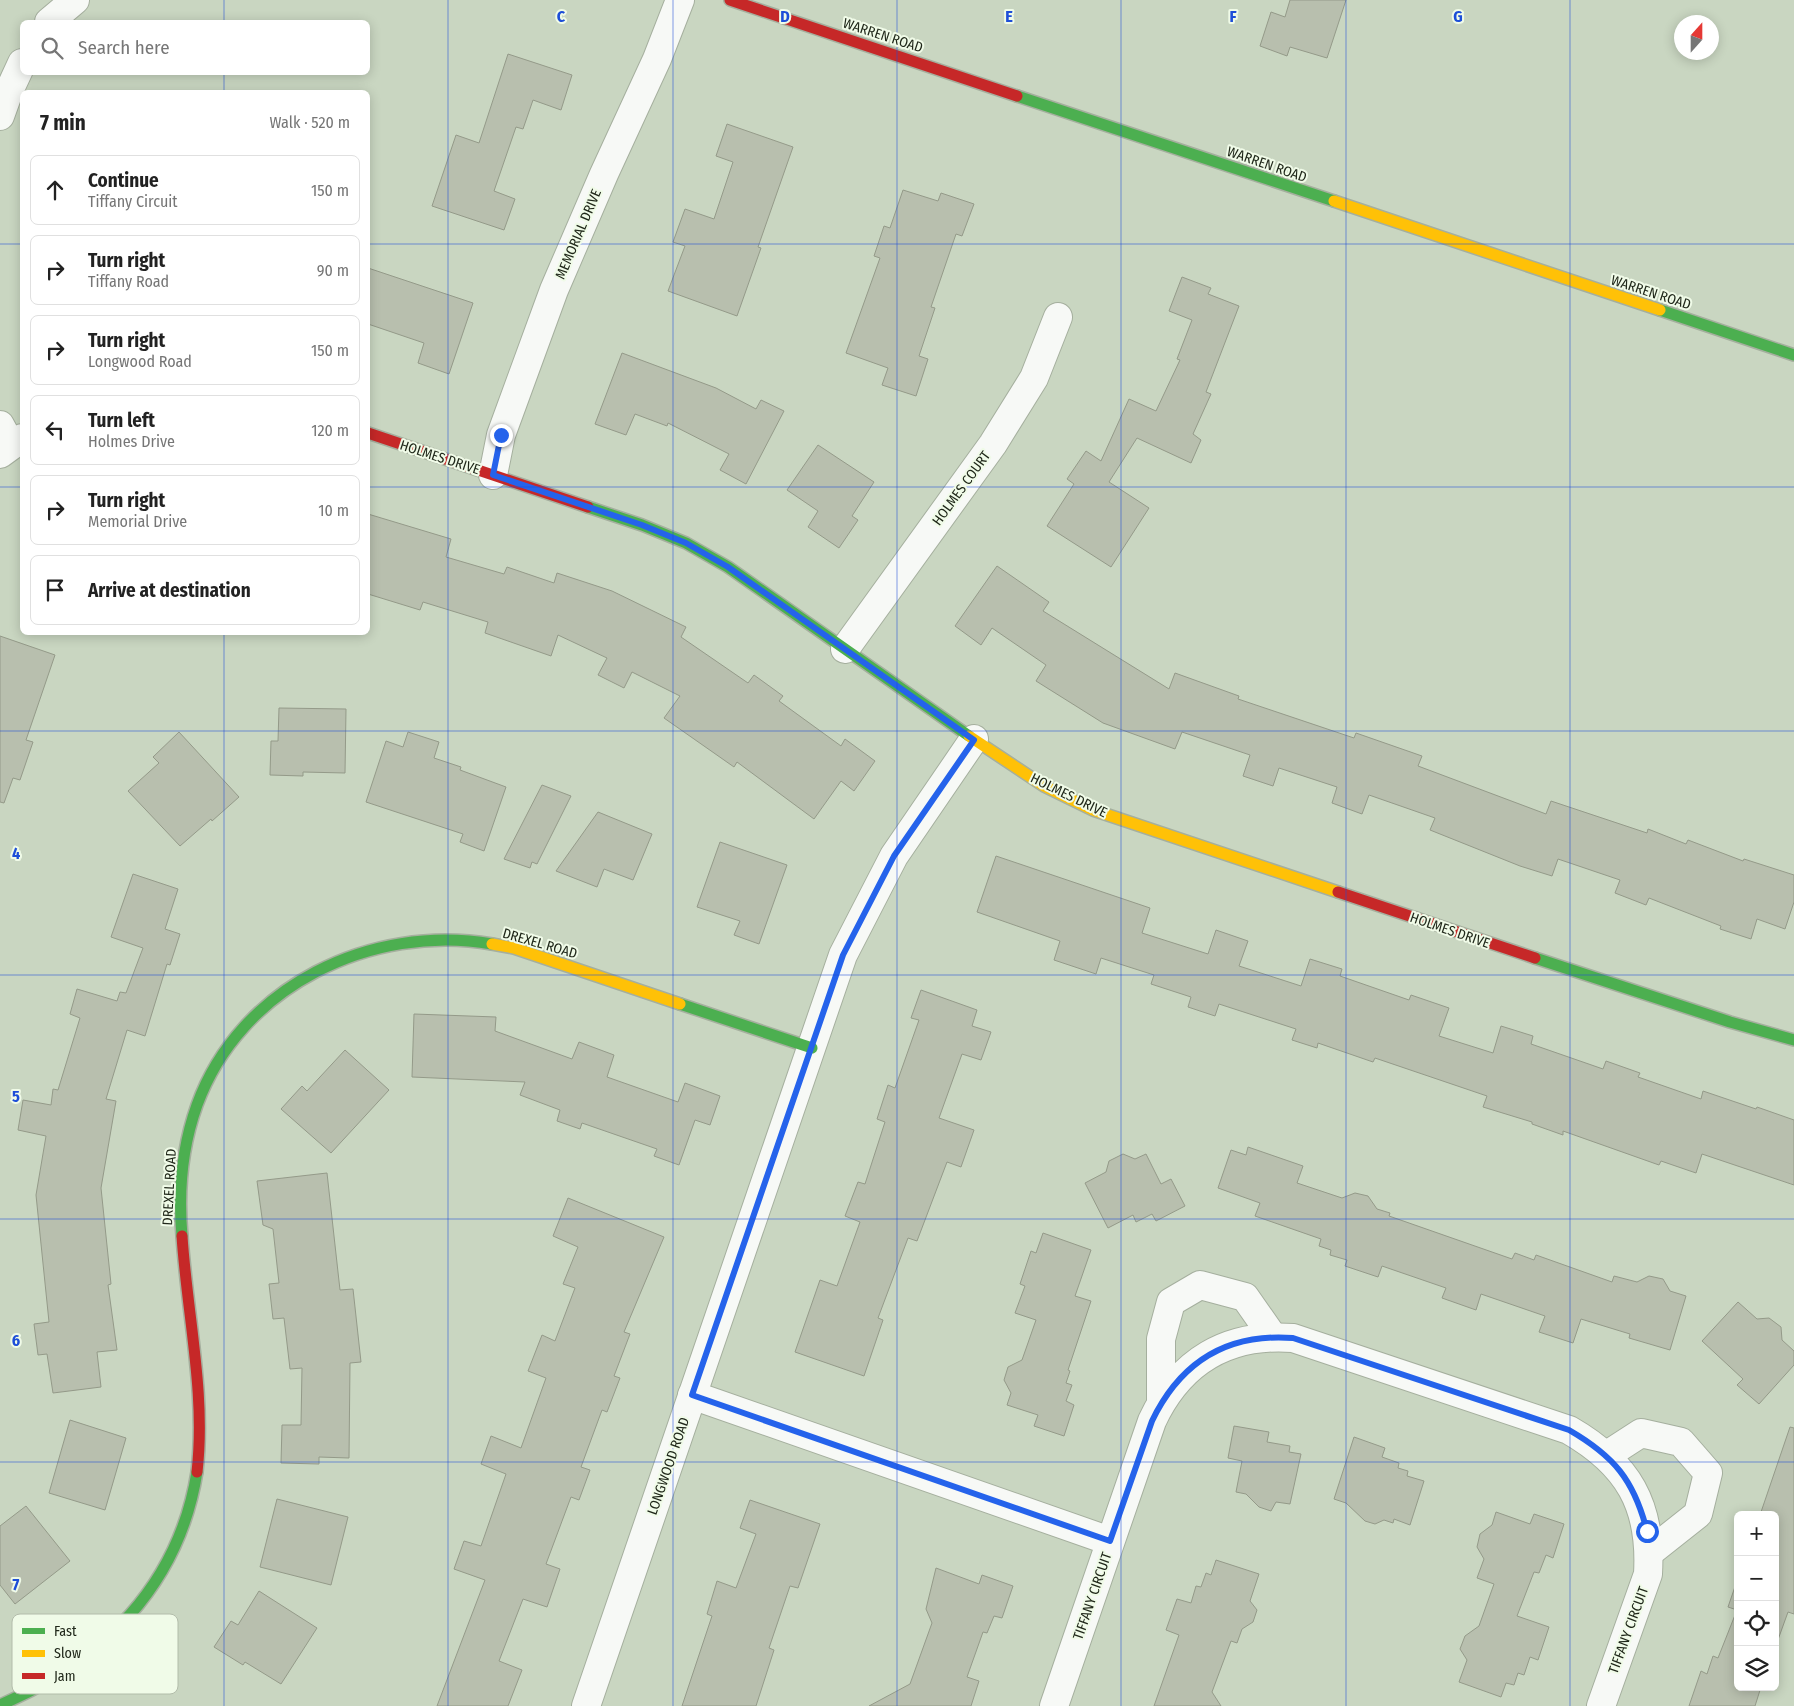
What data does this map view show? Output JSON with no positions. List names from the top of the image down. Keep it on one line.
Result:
{"streets":{"street":["WARREN ROAD","MEMORIAL DRIVE","HOLMES DRIVE","HOLMES COURT","DREXEL ROAD","LONGWOOD ROAD","TIFFANY CIRCUIT"]},"crossings":[["MEMORIAL DRIVE","HOLMES DRIVE"],["HOLMES DRIVE","HOLMES COURT"],["HOLMES DRIVE","LONGWOOD ROAD"],["DREXEL ROAD","LONGWOOD ROAD"]],"legend":["Fast","Slow","Jam"],"north":"top","page":{"search":"Search here","heading":["7 min","Walk · 520 m"],"list":[["Continue","Tiffany Circuit","150 m"],["Turn right","Tiffany Road","90 m"],["Turn right","Longwood Road","150 m"],["Turn left","Holmes Drive","120 m"],["Turn right","Memorial Drive","10 m"],"Arrive at destination"],"map_buttons":["+","−"]},"grid":{"columns":["C","D","E","F","G"],"rows":["4","5","6","7"]}}
